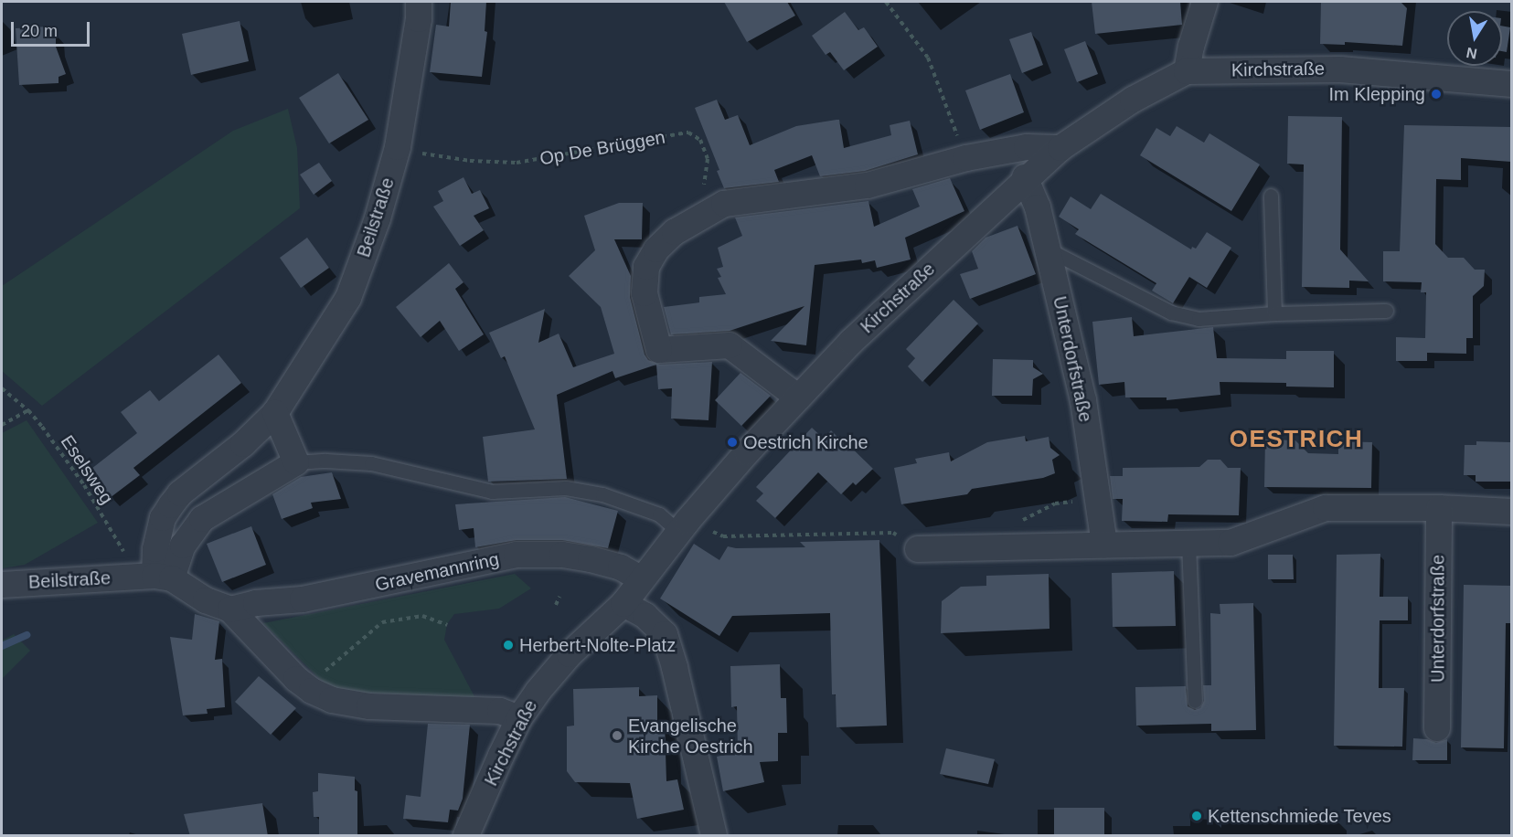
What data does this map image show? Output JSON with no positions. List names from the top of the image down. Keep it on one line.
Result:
{"streets":{"street":["Kirchstraße","Beilstraße","Unterdorfstraße","Gravemannring"],"path":["Op De Brüggen","Eselsweg"]},"crossings":[["Kirchstraße","Unterdorfstraße"],["Kirchstraße","Gravemannring"],["Op De Brüggen","Beilstraße"],["Beilstraße","Eselsweg"]],"districts":["OESTRICH"],"places":["Im Klepping","Oestrich Kirche","Herbert-Nolte-Platz","Evangelische Kirche Oestrich","Kettenschmiede Teves"],"scale_bar":"20 m","north":"bottom"}
